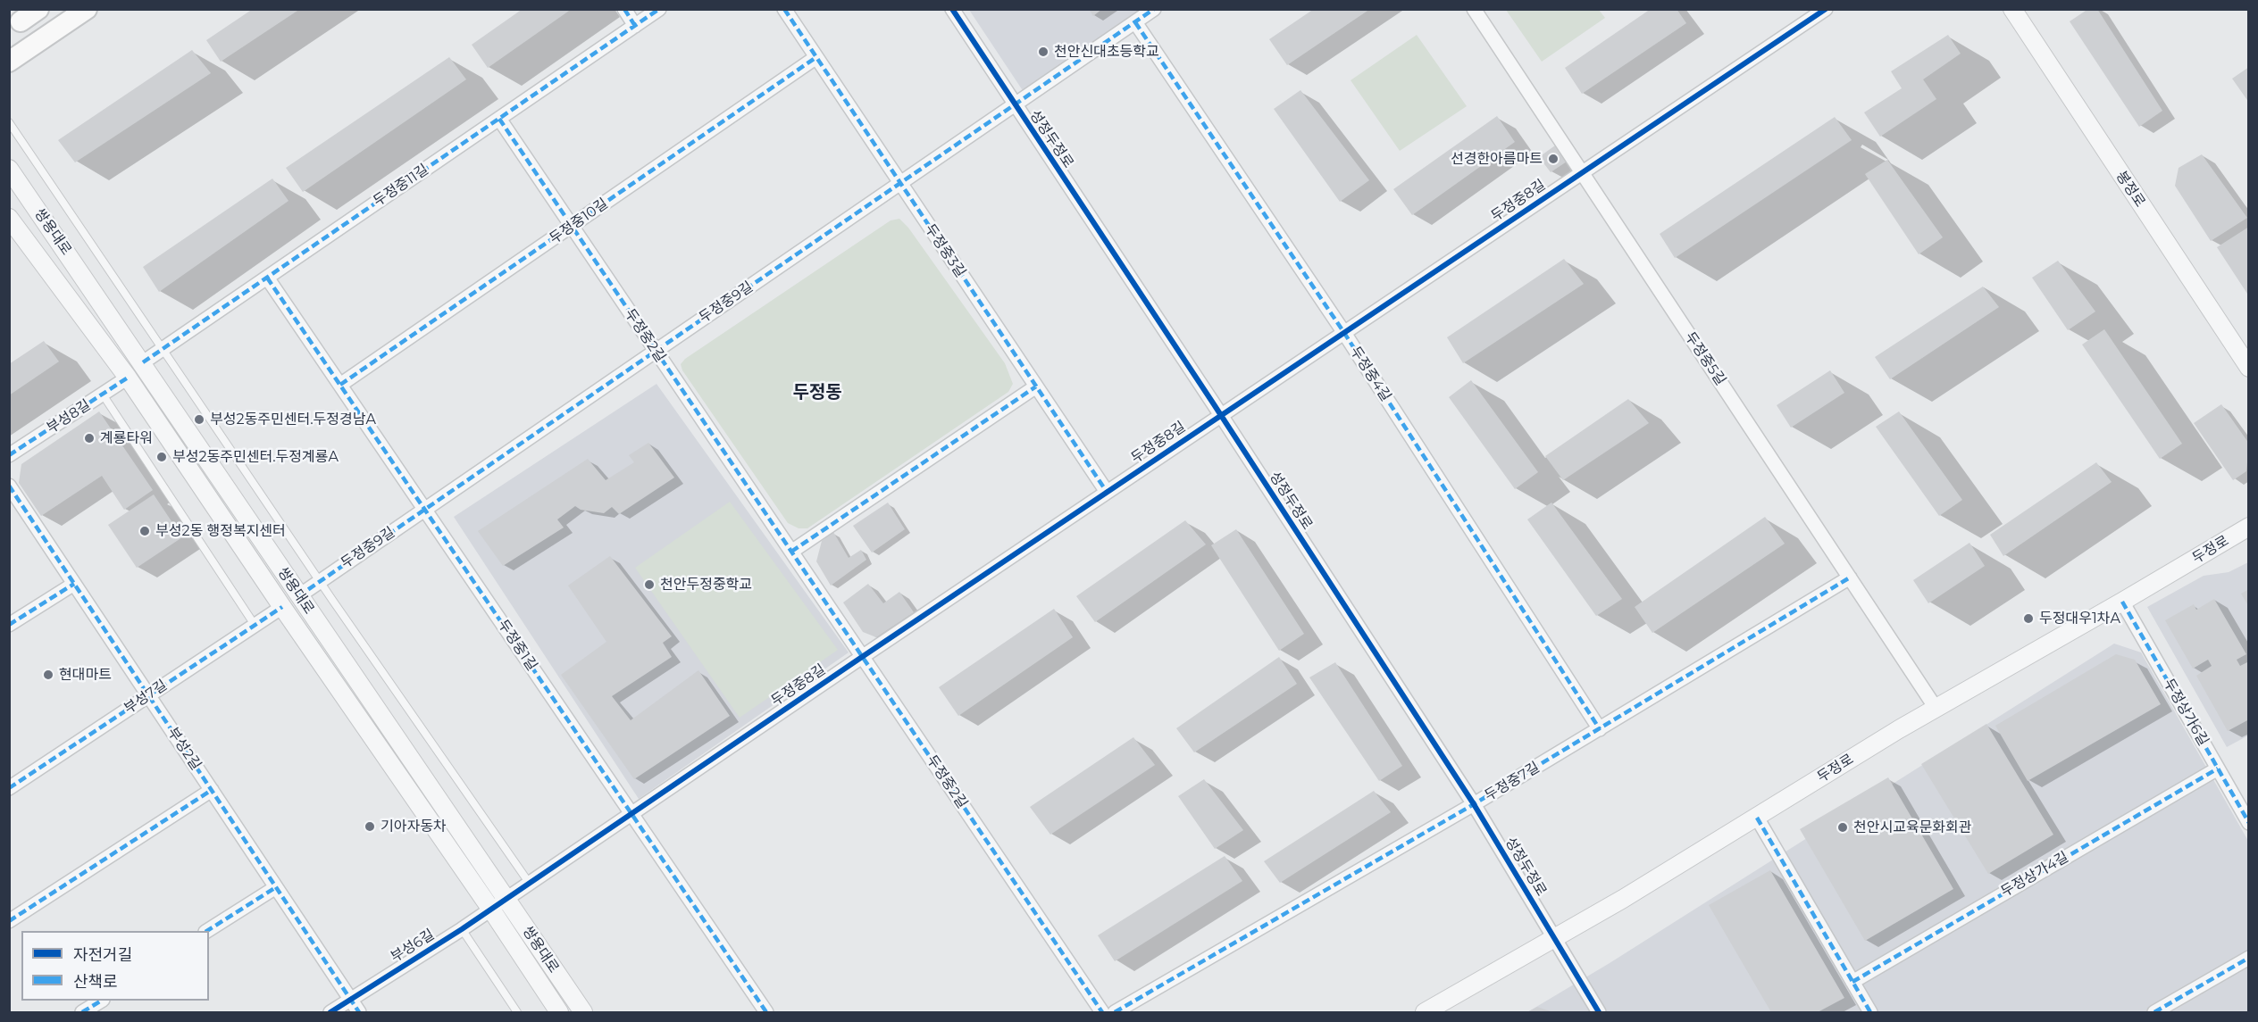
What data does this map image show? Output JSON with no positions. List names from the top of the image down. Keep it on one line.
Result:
{"streets":{"street":["성정두정로","두정중11길","봉정로","두정중8길","두정중10길","쌍용대로","두정중3길","두정중9길","두정중2길","두정중5길","두정중4길","부성8길","두정로","두정중1길","부성7길","두정상가6길","부성2길","두정중7길","두정상가4길","부성6길"]},"crossings":[["성정두정로","두정중8길"],["성정두정로","두정중9길"],["성정두정로","두정로"],["성정두정로","두정중7길"],["두정중11길","쌍용대로"],["두정중11길","두정중2길"],["두정중11길","두정중1길"],["두정중8길","쌍용대로"],["두정중8길","두정중3길"],["두정중8길","두정중2길"],["두정중8길","두정중5길"],["두정중8길","두정중4길"],["두정중8길","두정중1길"],["두정중8길","부성6길"],["두정중10길","두정중3길"],["두정중10길","두정중2길"],["두정중10길","두정중1길"],["쌍용대로","두정중9길"],["쌍용대로","부성8길"],["쌍용대로","부성7길"],["쌍용대로","부성6길"],["두정중3길","두정중9길"],["두정중9길","두정중2길"],["두정중9길","두정중4길"],["두정중9길","두정중1길"],["두정중5길","두정로"],["두정중5길","두정중7길"],["두정중4길","두정중7길"],["두정로","두정상가6길"],["부성7길","부성2길"],["두정상가6길","두정상가4길"],["부성2길","부성6길"]],"districts":["두정동"],"places":["천안신대초등학교","선경한아름마트","부성2동주민센터.두정경남A","계룡타워","부성2동주민센터.두정계룡A","부성2동 행정복지센터","천안두정중학교","두정대우1차A","현대마트","기아자동차","천안시교육문화회관"],"legend":["자전거길","산책로"]}
